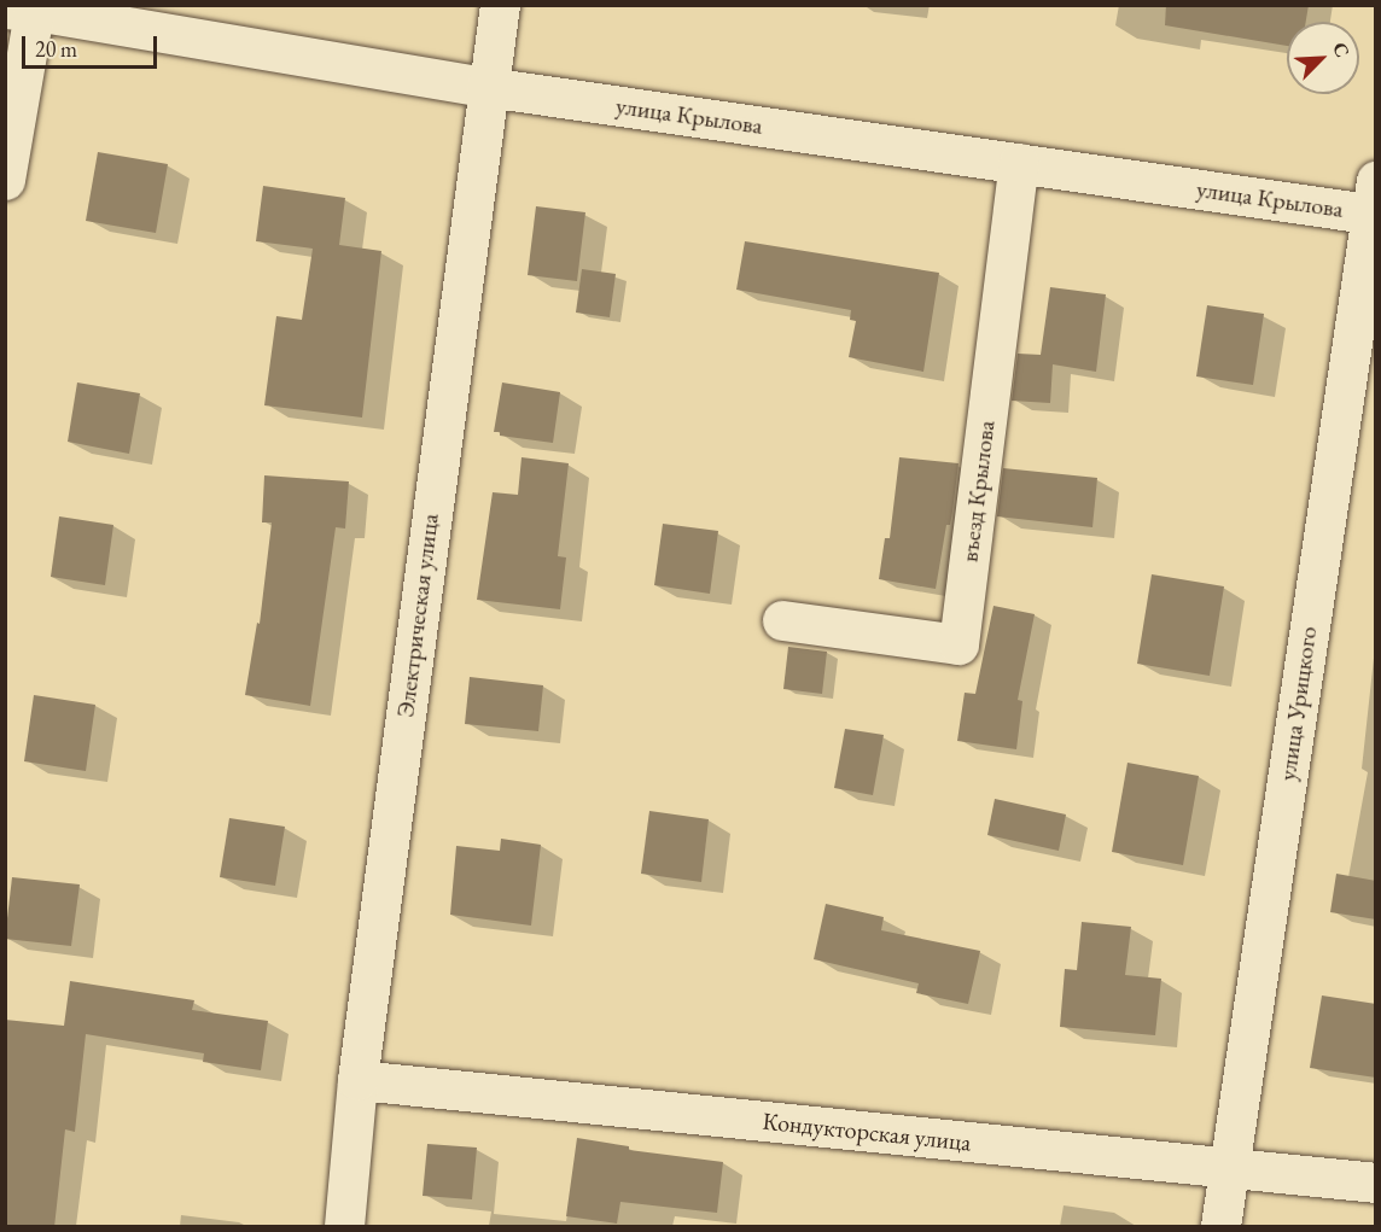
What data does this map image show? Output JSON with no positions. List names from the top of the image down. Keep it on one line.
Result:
{"streets":{"street":["улица Крылова","въезд Крылова","Электрическая улица","улица Урицкого","Кондукторская улица"]},"crossings":[["улица Крылова","въезд Крылова"],["улица Крылова","Электрическая улица"],["улица Крылова","улица Урицкого"],["Электрическая улица","Кондукторская улица"],["улица Урицкого","Кондукторская улица"]],"scale_bar":"20 m","north":"top right"}
